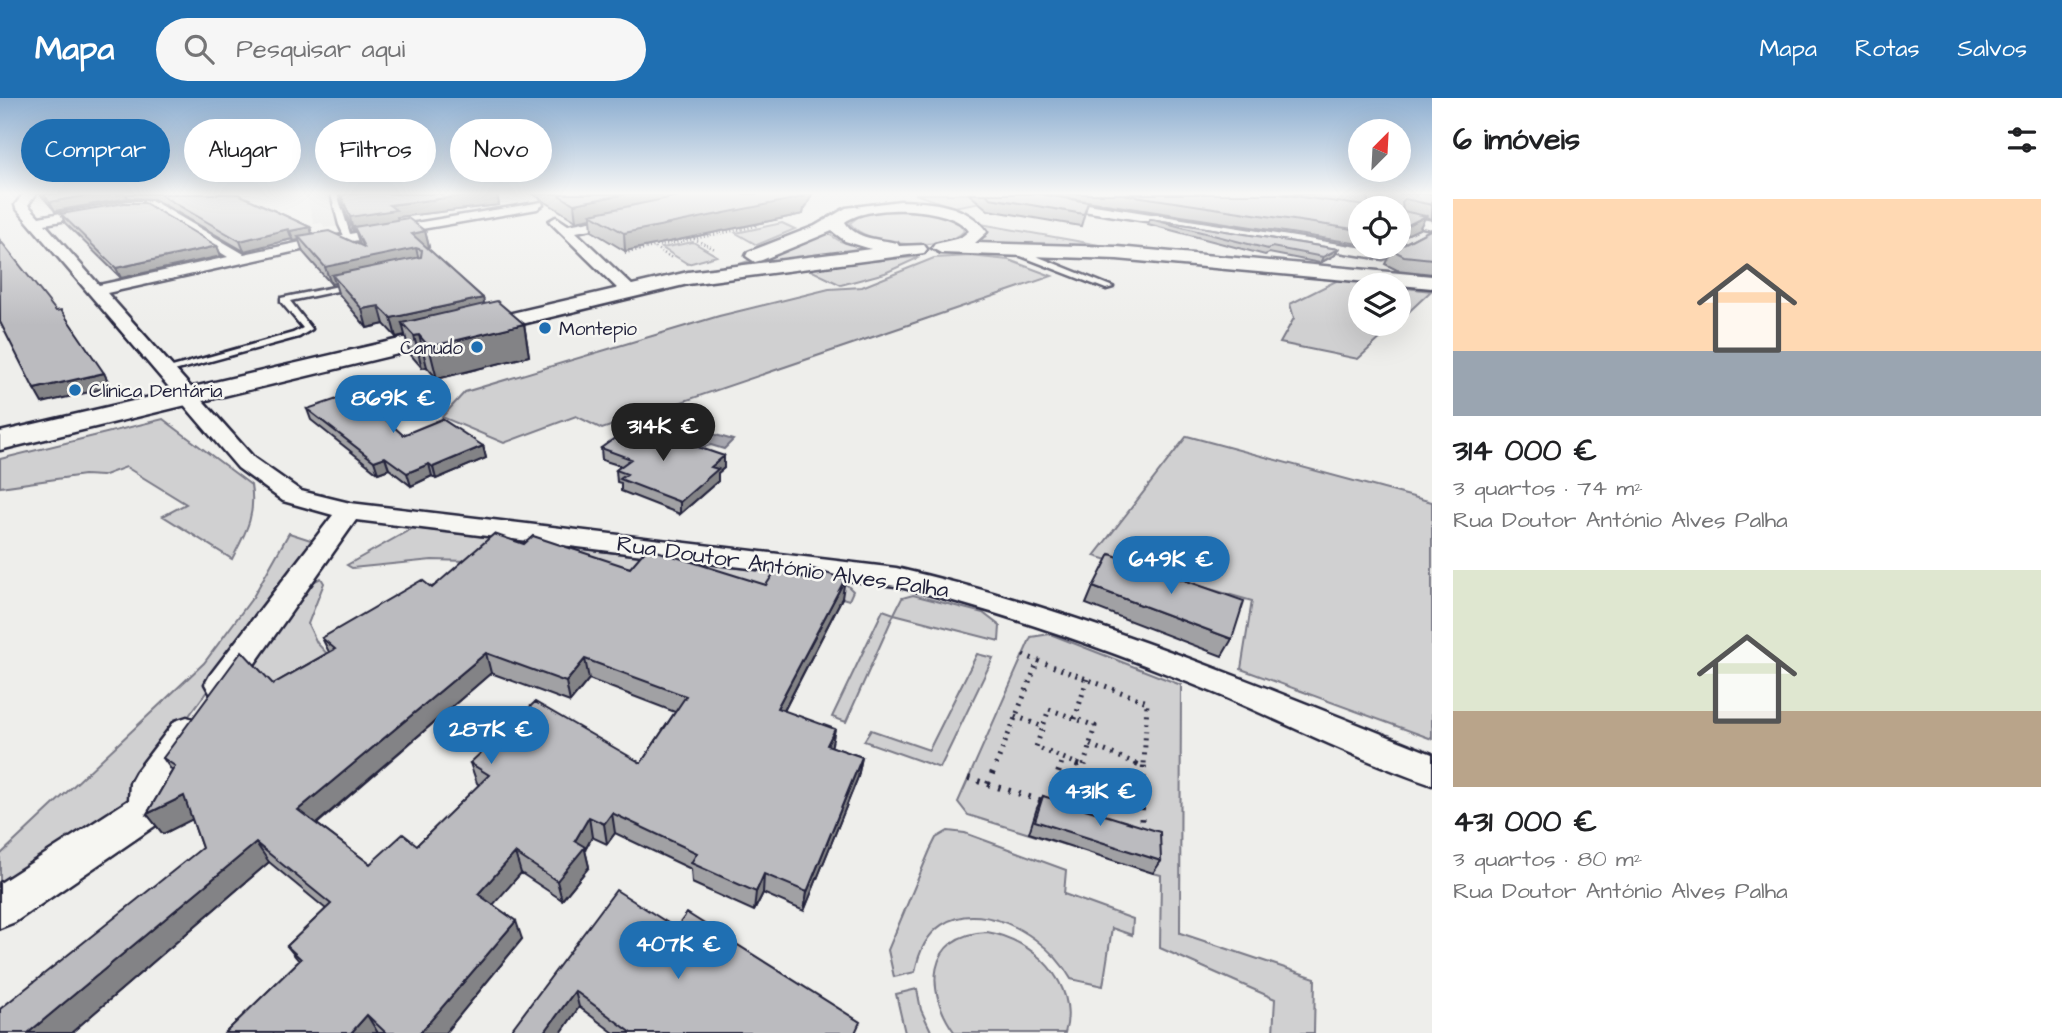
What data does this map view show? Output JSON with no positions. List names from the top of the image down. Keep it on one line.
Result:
{"streets":{"street":["Rua Doutor António Alves Palha"]},"places":["Montepio","Canudo","Clínica Dentária"],"north":"top right","page":{"header":"Mapa","search":"Pesquisar aqui","nav":["Mapa","Rotas","Salvos"],"heading":"6 imóveis","chip":["Comprar","Alugar","Filtros","Novo"],"list":[{"name":"314 000 €","note":"3 quartos · 74 m² · Rua Doutor António Alves Palha"},{"name":"431 000 €","note":"3 quartos · 80 m² · Rua Doutor António Alves Palha"}],"price":["869K €","314K €","649K €","287K €","431K €","407K €"]}}
